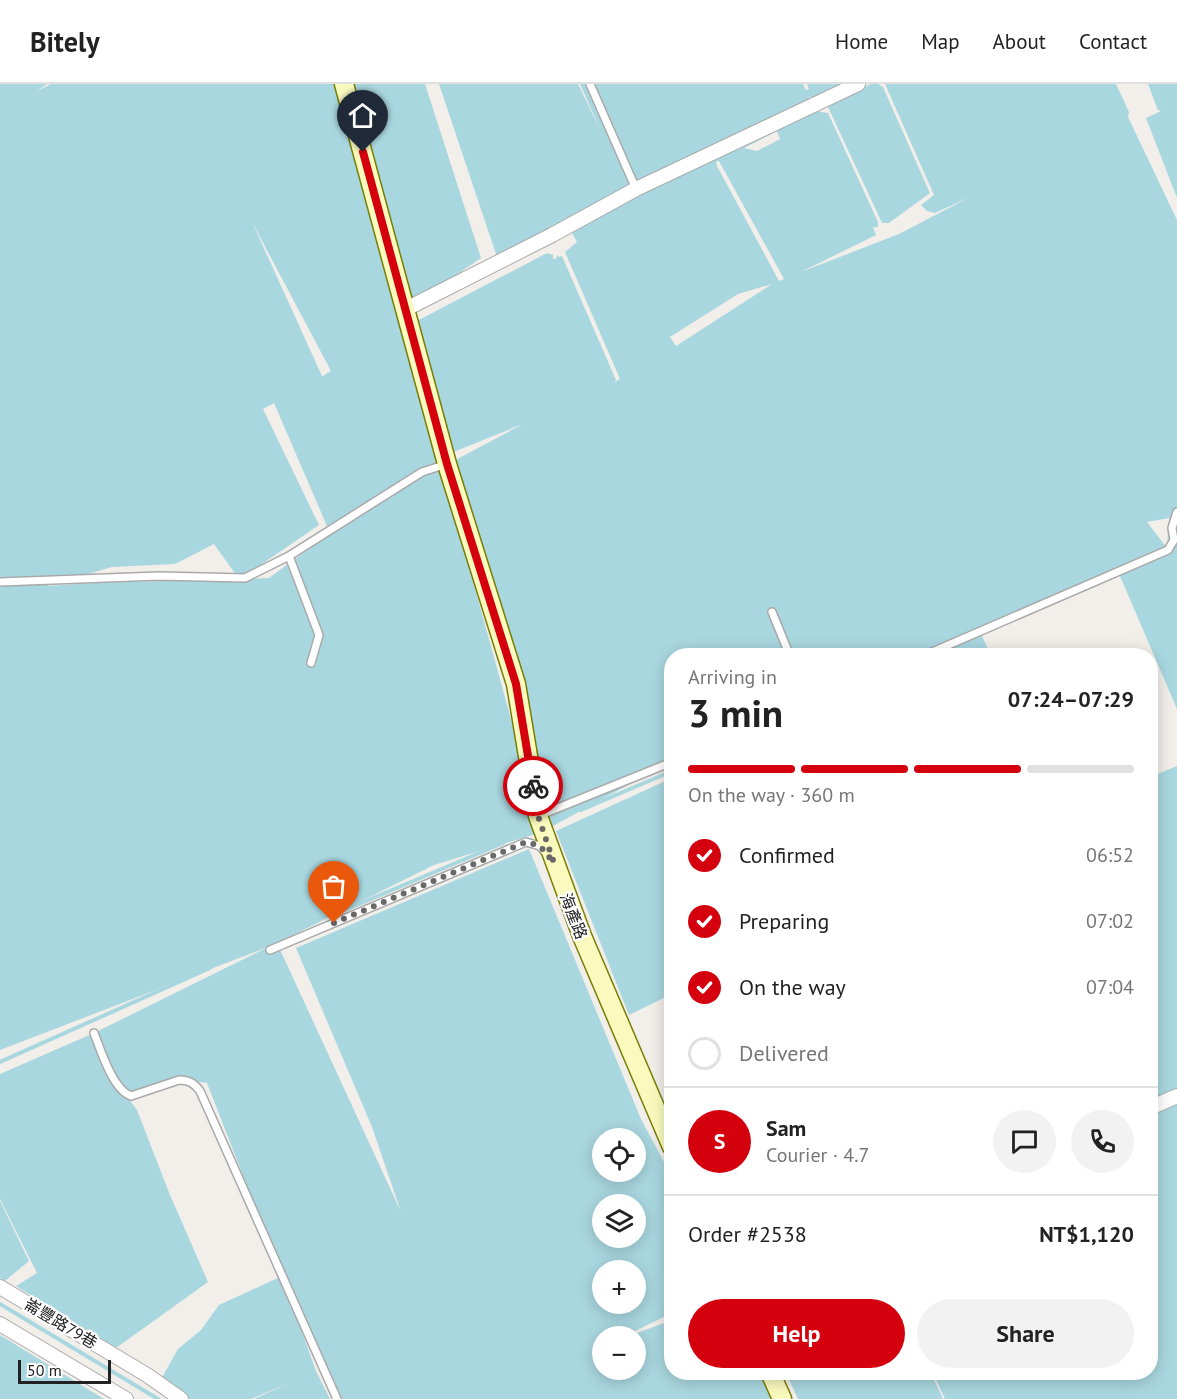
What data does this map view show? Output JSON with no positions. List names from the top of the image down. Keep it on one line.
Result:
{"streets":{"street":["海產路","崙豐路79巷"]},"scale_bar":"50 m","page":{"header":"Bitely","nav":["Home","Map","About","Contact"],"heading":["3 min","Arriving in","07:24–07:29"],"panel":["Sam","Courier · 4.7","Order #2538","NT$1,120"],"bar":"On the way · 360 m","list":[["Confirmed","06:52"],["Preparing","07:02"],["On the way","07:04"],"Delivered"],"round":"S","map_buttons":["+","−"],"buttons":["Help","Share"],"scale":"50 m"}}
